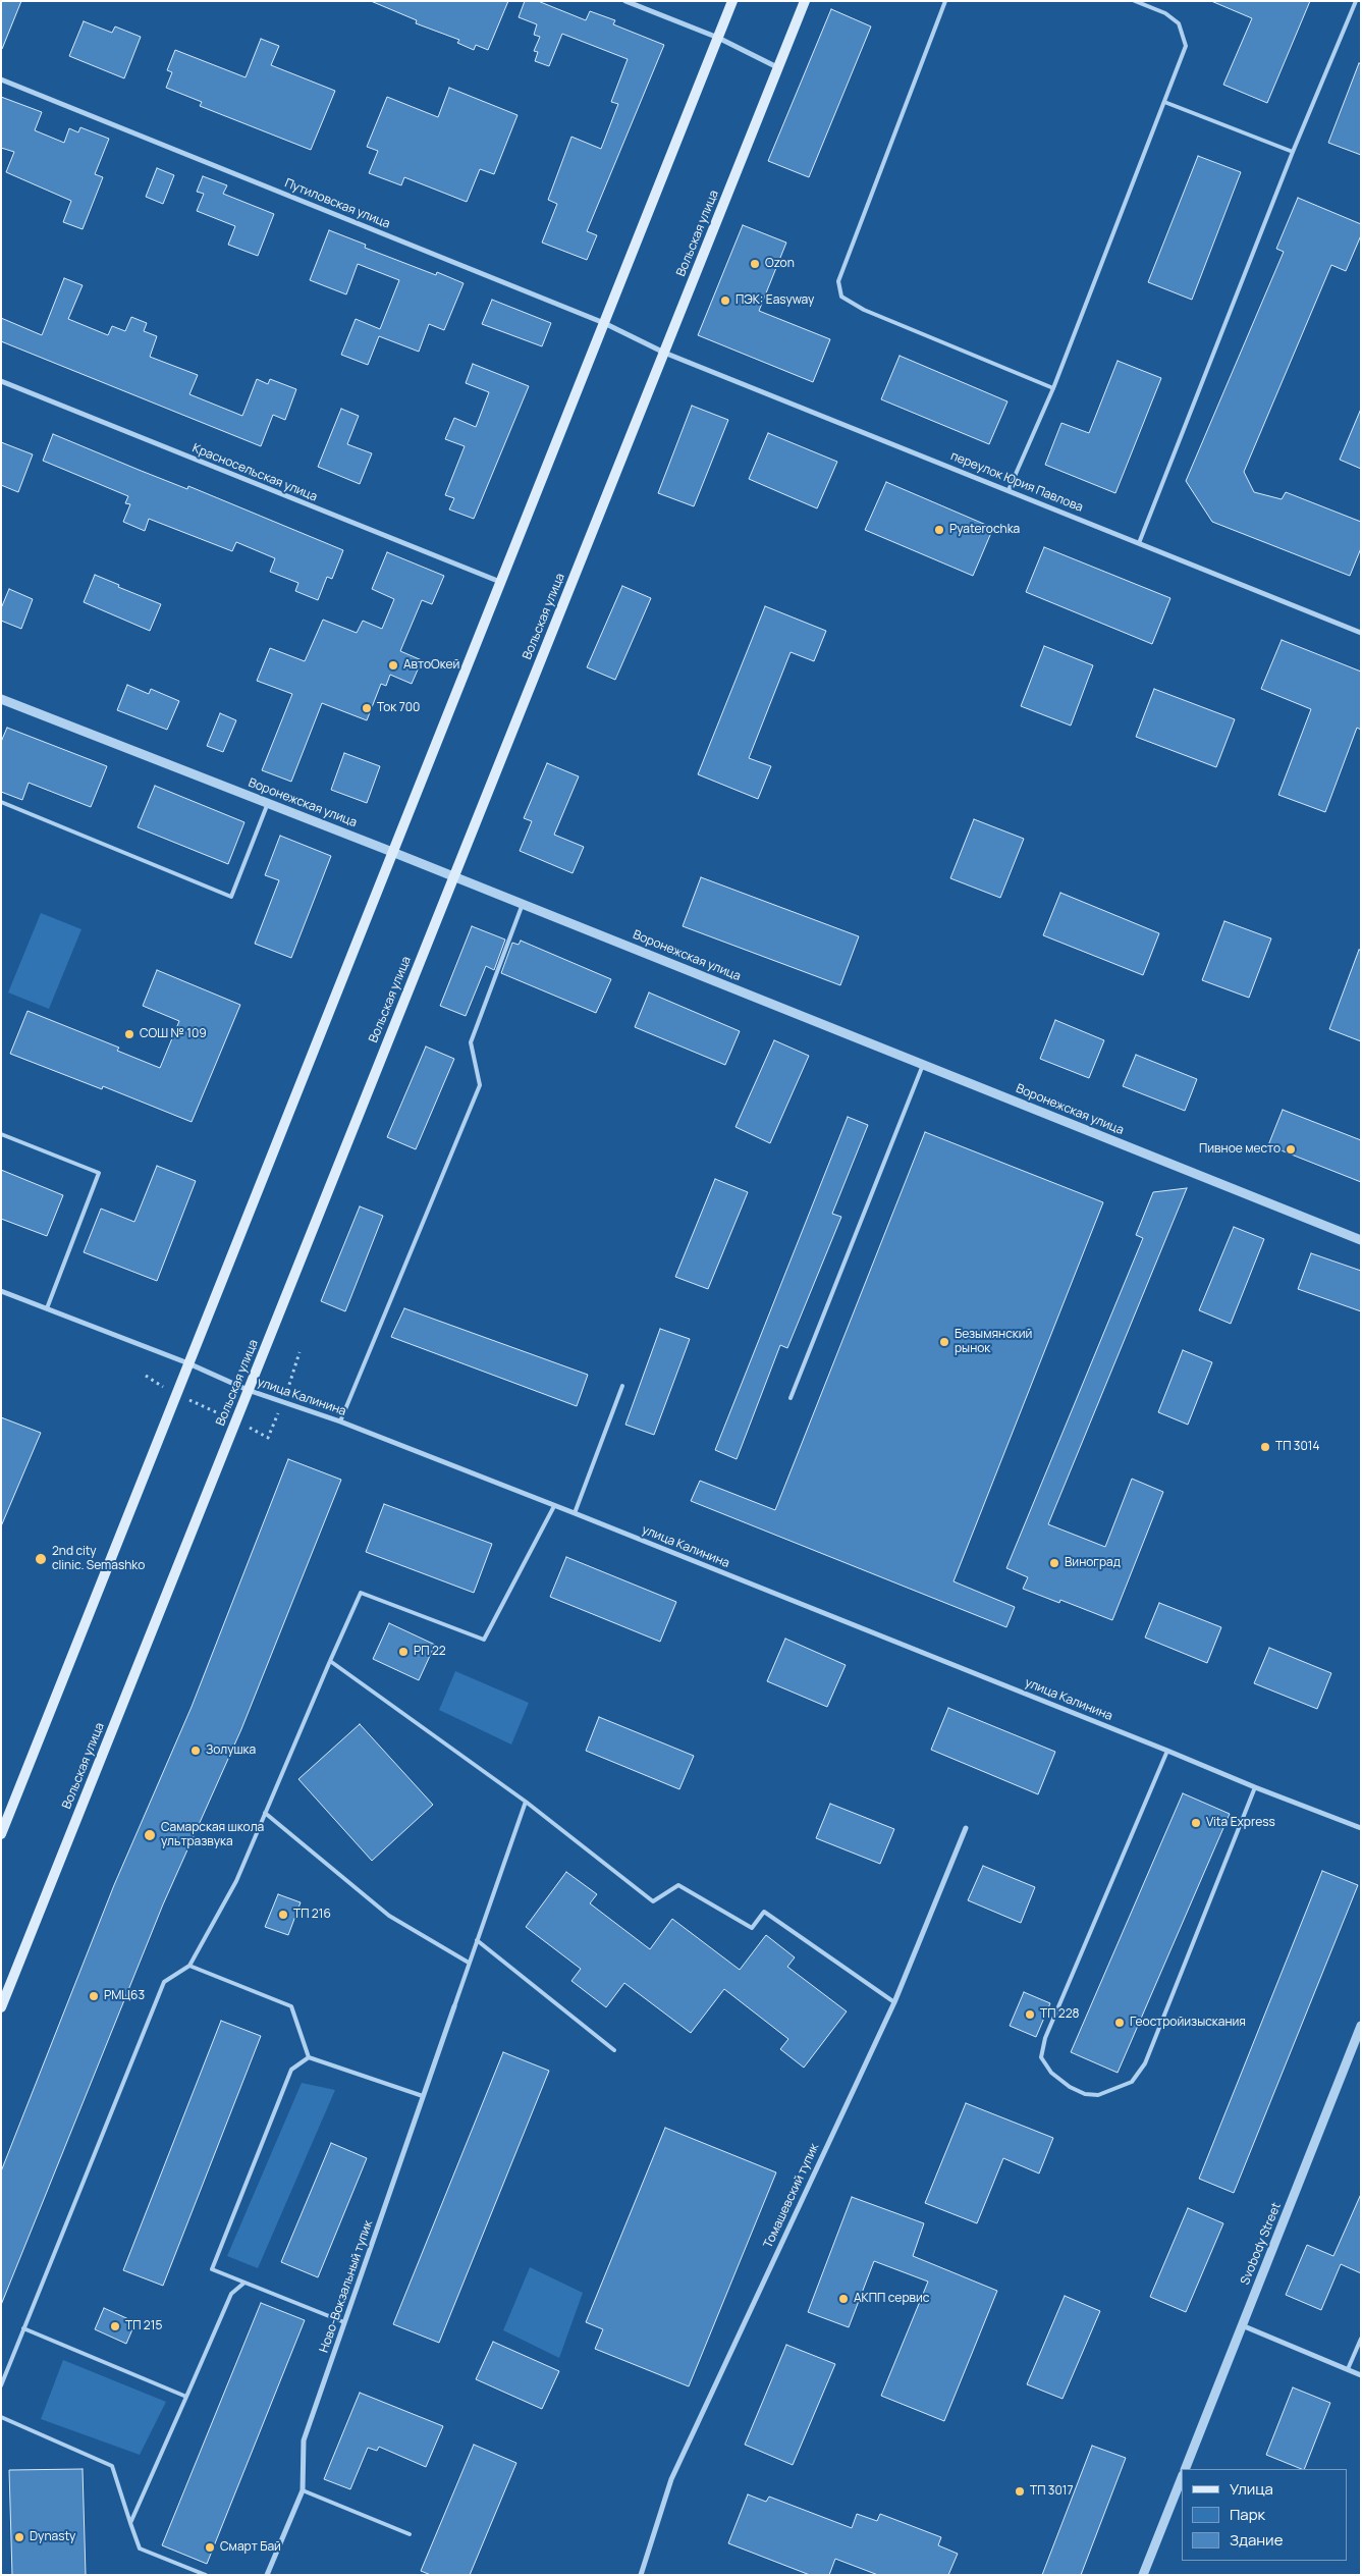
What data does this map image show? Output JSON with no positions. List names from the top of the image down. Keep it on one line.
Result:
{"streets":{"main road":["Вольская улица"],"street":["Путиловская улица","Красносельская улица","переулок Юрия Павлова","Воронежская улица","улица Калинина","Томашевский тупик","Svobody Street","Ново-Вокзальный тупик"]},"crossings":[["Путиловская улица","Вольская улица"],["Путиловская улица","переулок Юрия Павлова"],["Вольская улица","переулок Юрия Павлова"],["Вольская улица","Воронежская улица"],["Вольская улица","улица Калинина"]],"places":["Ozon","ПЭК: Easyway","Pyaterochka","АвтоОкей","Ток 700","СОШ № 109","Пивное место","Безымянский рынок","ТП 3014","2nd city clinic. Semashko","Виноград","РП 22","Золушка","Vita Express","Самарская школа ультразвука","ТП 216","РМЦ63","ТП 228","Геостройизыскания","АКПП сервис","ТП 215","ТП 3017","Dynasty","Смарт Бай"],"legend":["Улица","Парк","Здание"]}
